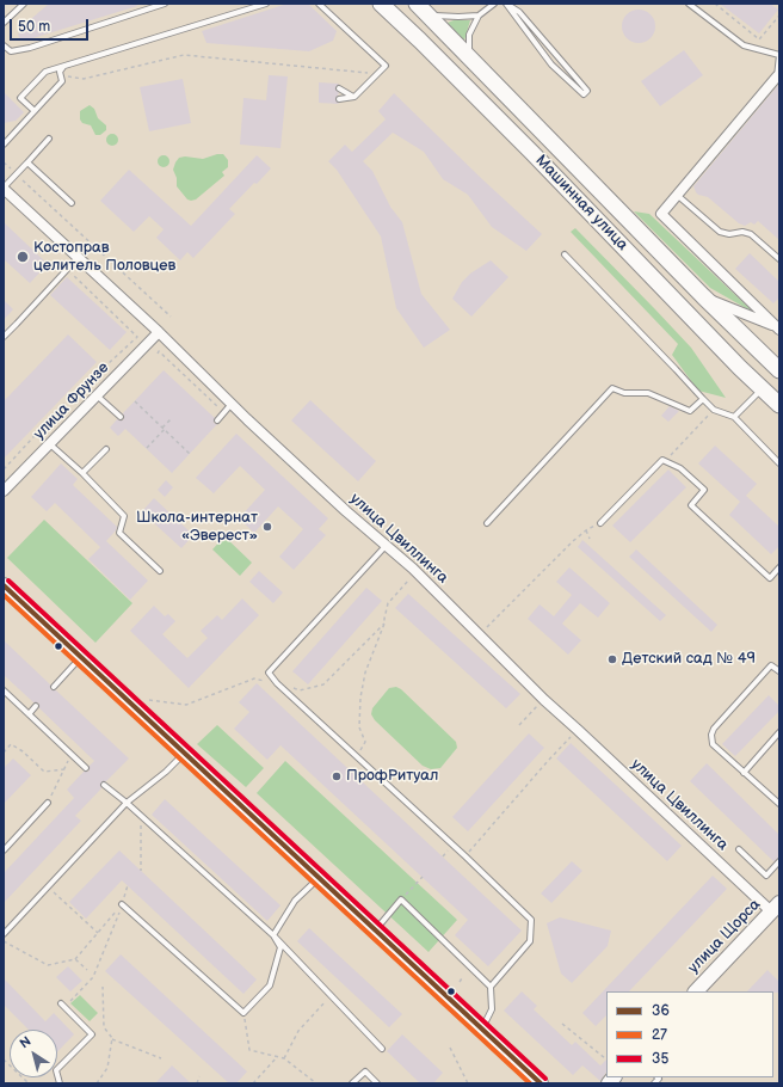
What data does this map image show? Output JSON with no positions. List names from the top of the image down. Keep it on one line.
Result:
{"streets":{"main road":["Машинная улица","улица Щорса"],"street":["улица Фрунзе","улица Цвиллинга"]},"crossings":[["улица Фрунзе","улица Цвиллинга"],["улица Цвиллинга","улица Щорса"]],"places":["Костоправ целитель Половцев","Школа-интернат «Эверест»","Детский сад № 49","ПрофРитуал"],"lines":["transit line 35","transit line 36","transit line 27"],"legend":["36","27","35"],"scale_bar":"50 m","north":"top left"}
